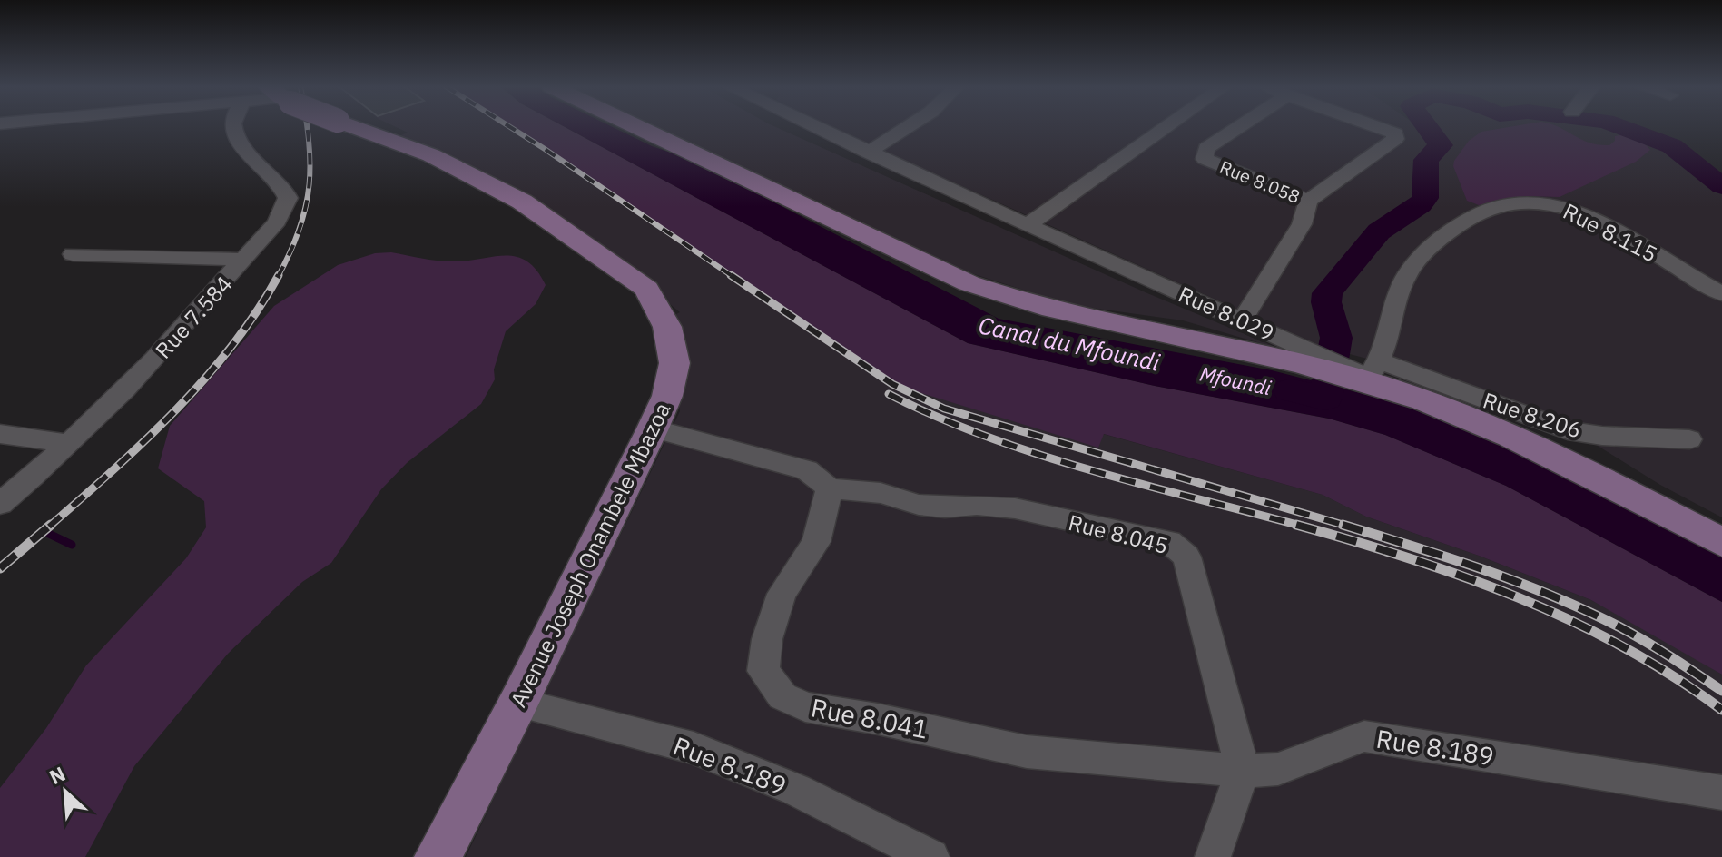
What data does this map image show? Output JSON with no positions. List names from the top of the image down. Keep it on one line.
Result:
{"streets":{"main road":["Rue 8.029","Avenue Joseph Onambele Mbazoa"],"street":["Rue 8.058","Rue 8.115","Rue 7.584","Rue 8.206","Rue 8.045","Rue 8.041","Rue 8.189"]},"crossings":[["Rue 8.058","Rue 8.029"],["Rue 8.115","Rue 8.029"],["Rue 8.115","Rue 8.206"],["Rue 8.029","Rue 8.206"],["Rue 8.045","Rue 8.041"],["Rue 8.045","Rue 8.189"],["Avenue Joseph Onambele Mbazoa","Rue 8.189"],["Rue 8.041","Rue 8.189"]],"water":["Canal du Mfoundi","Mfoundi"],"north":"top left"}
